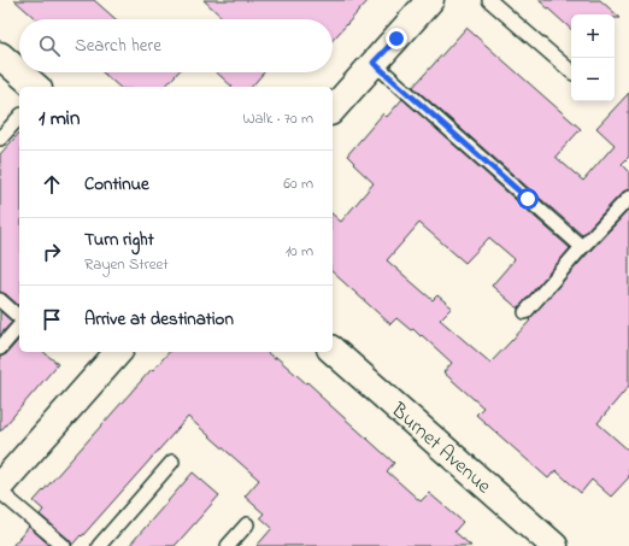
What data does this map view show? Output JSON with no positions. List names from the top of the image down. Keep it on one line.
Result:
{"streets":{"street":["Burnet Avenue"]},"page":{"map_buttons":["+","−"],"search":"Search here","heading":["1 min","Walk · 70 m"],"list":[["Continue","60 m"],["Turn right","Rayen Street","10 m"],"Arrive at destination"]}}
